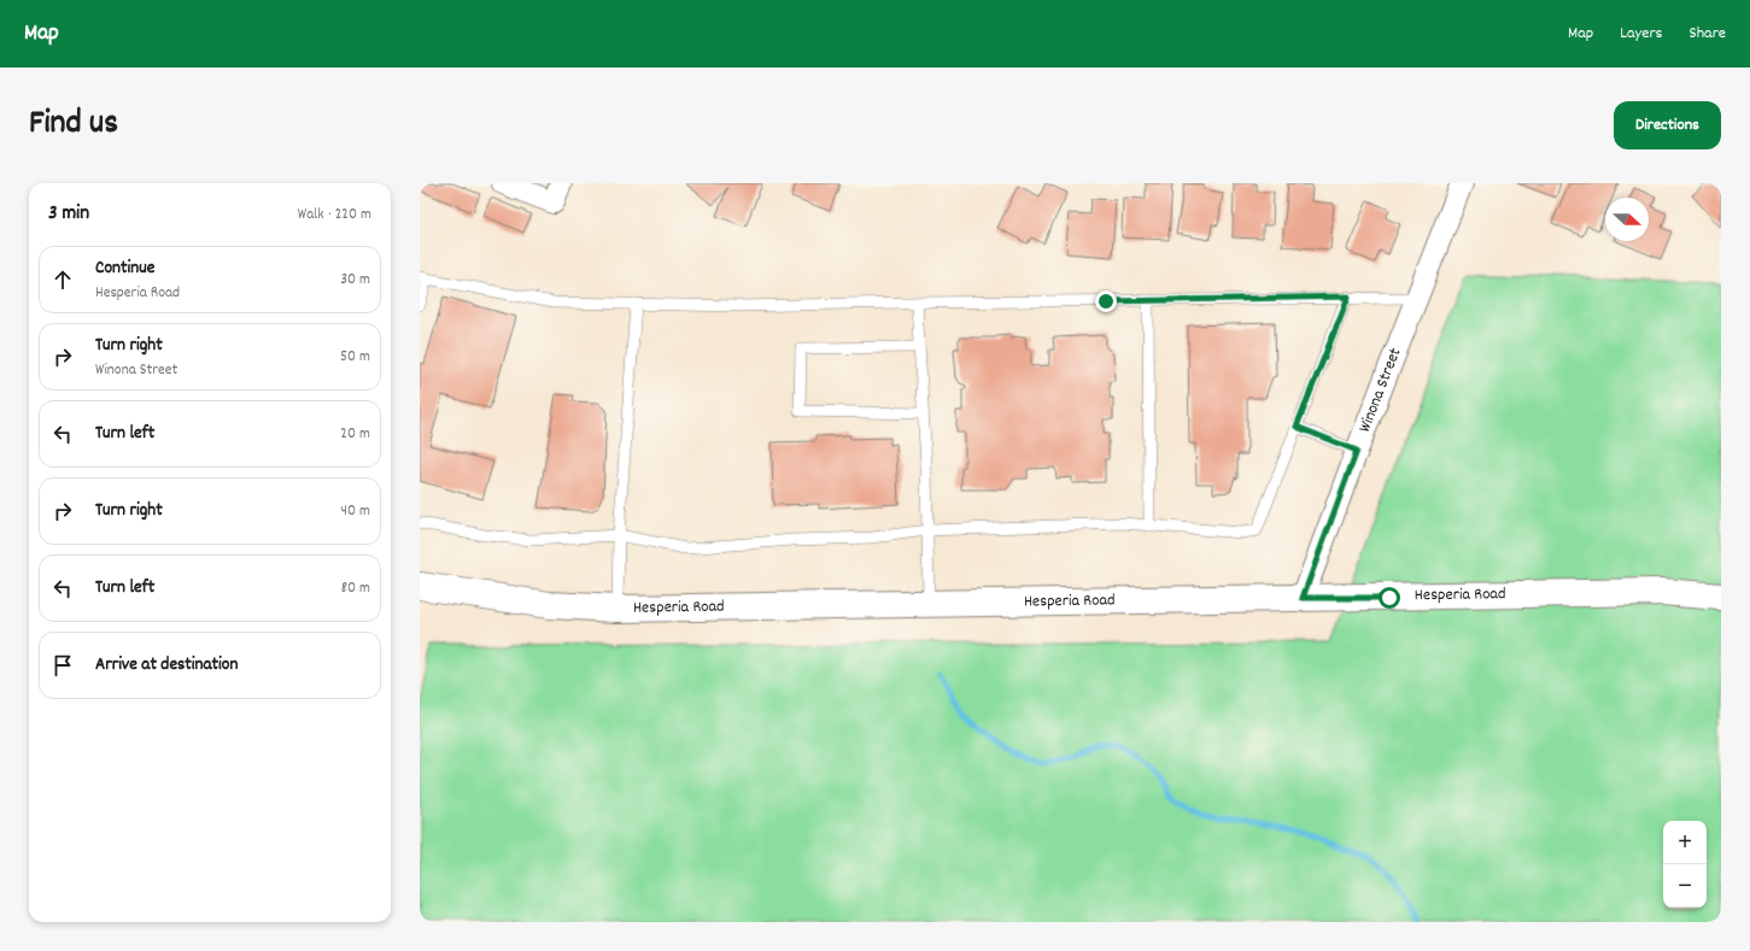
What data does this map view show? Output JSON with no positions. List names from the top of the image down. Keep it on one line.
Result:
{"streets":{"main road":["Hesperia Road"],"street":["Winona Street"]},"crossings":[["Winona Street","Hesperia Road"]],"north":"right","page":{"header":"Map","nav":["Map","Layers","Share"],"title":"Find us","buttons":"Directions","heading":["3 min","Walk · 220 m"],"list":[["Continue","Hesperia Road","30 m"],["Turn right","Winona Street","50 m"],["Turn left","20 m"],["Turn right","40 m"],["Turn left","80 m"],"Arrive at destination"],"map_buttons":["+","−"]}}
